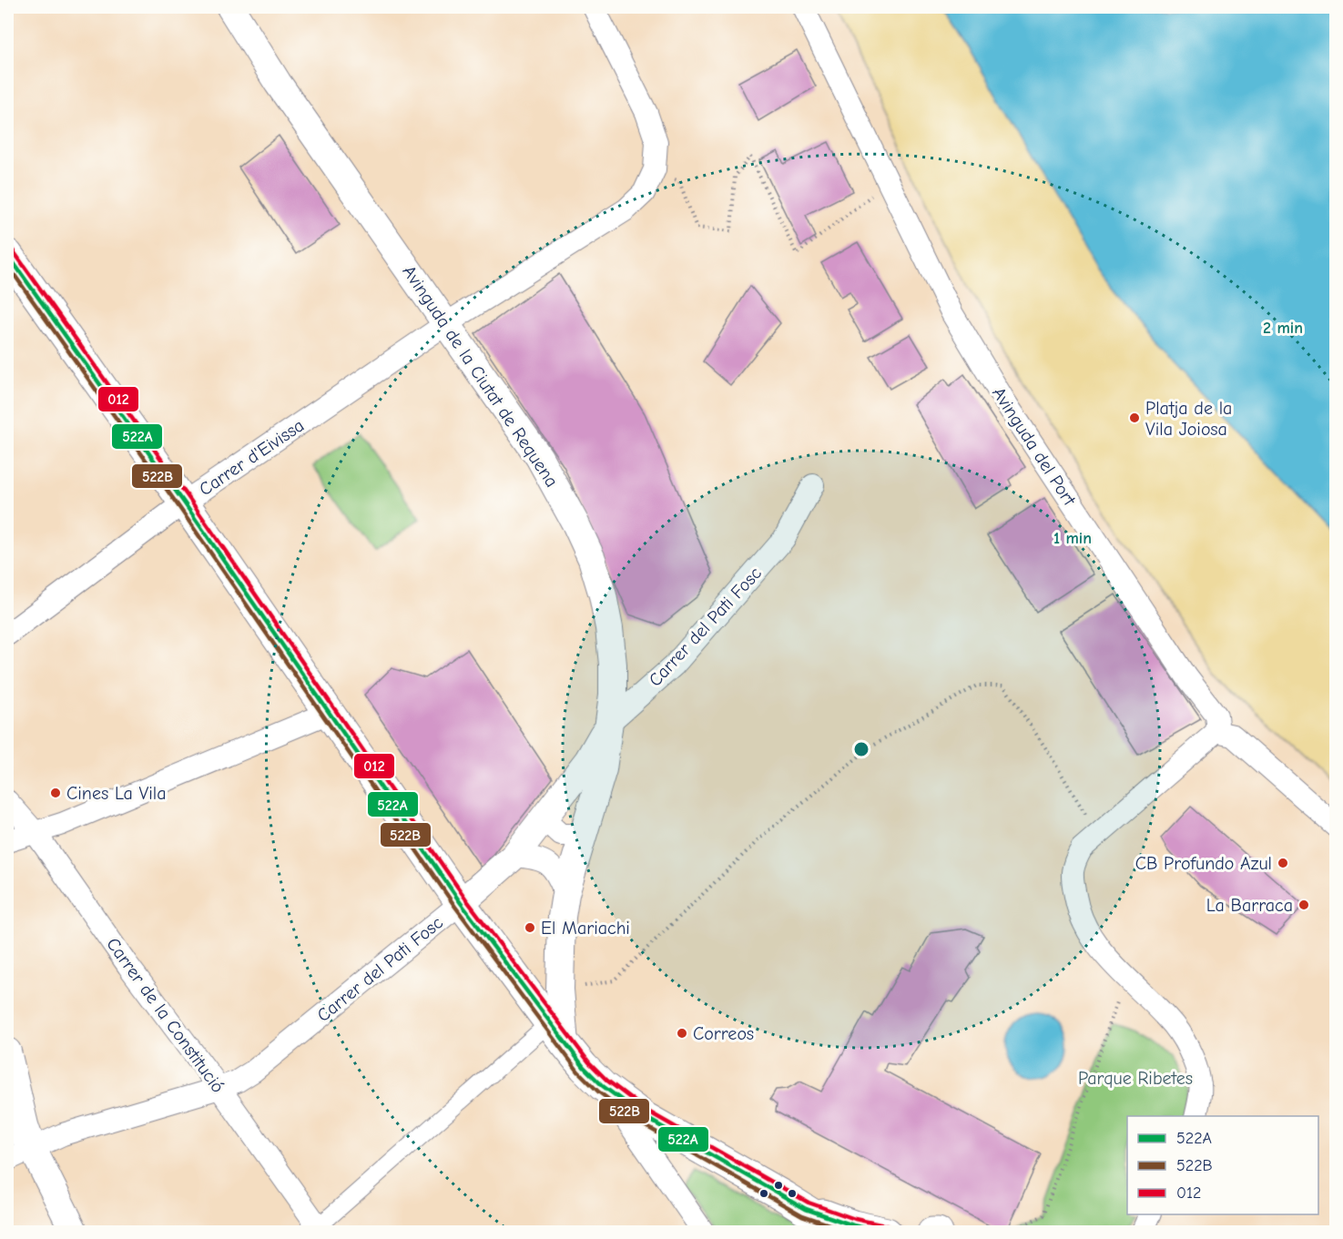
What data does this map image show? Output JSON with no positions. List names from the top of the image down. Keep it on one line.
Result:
{"streets":{"street":["Avinguda de la Ciutat de Requena","Avinguda del Port","Carrer d'Eivissa","Carrer del Pati Fosc","Carrer de la Constitució"]},"crossings":[["Avinguda de la Ciutat de Requena","Carrer d'Eivissa"],["Avinguda de la Ciutat de Requena","Carrer del Pati Fosc"],["Carrer del Pati Fosc","Carrer de la Constitució"]],"parks":["Parque Ribetes"],"places":["Platja de la Vila Joiosa","Cines La Vila","CB Profundo Azul","La Barraca","El Mariachi","Correos"],"lines":["transit line 012","transit line 522A","transit line 522B"],"legend":["522A","522B","012"],"rings":["2 min","1 min"]}
